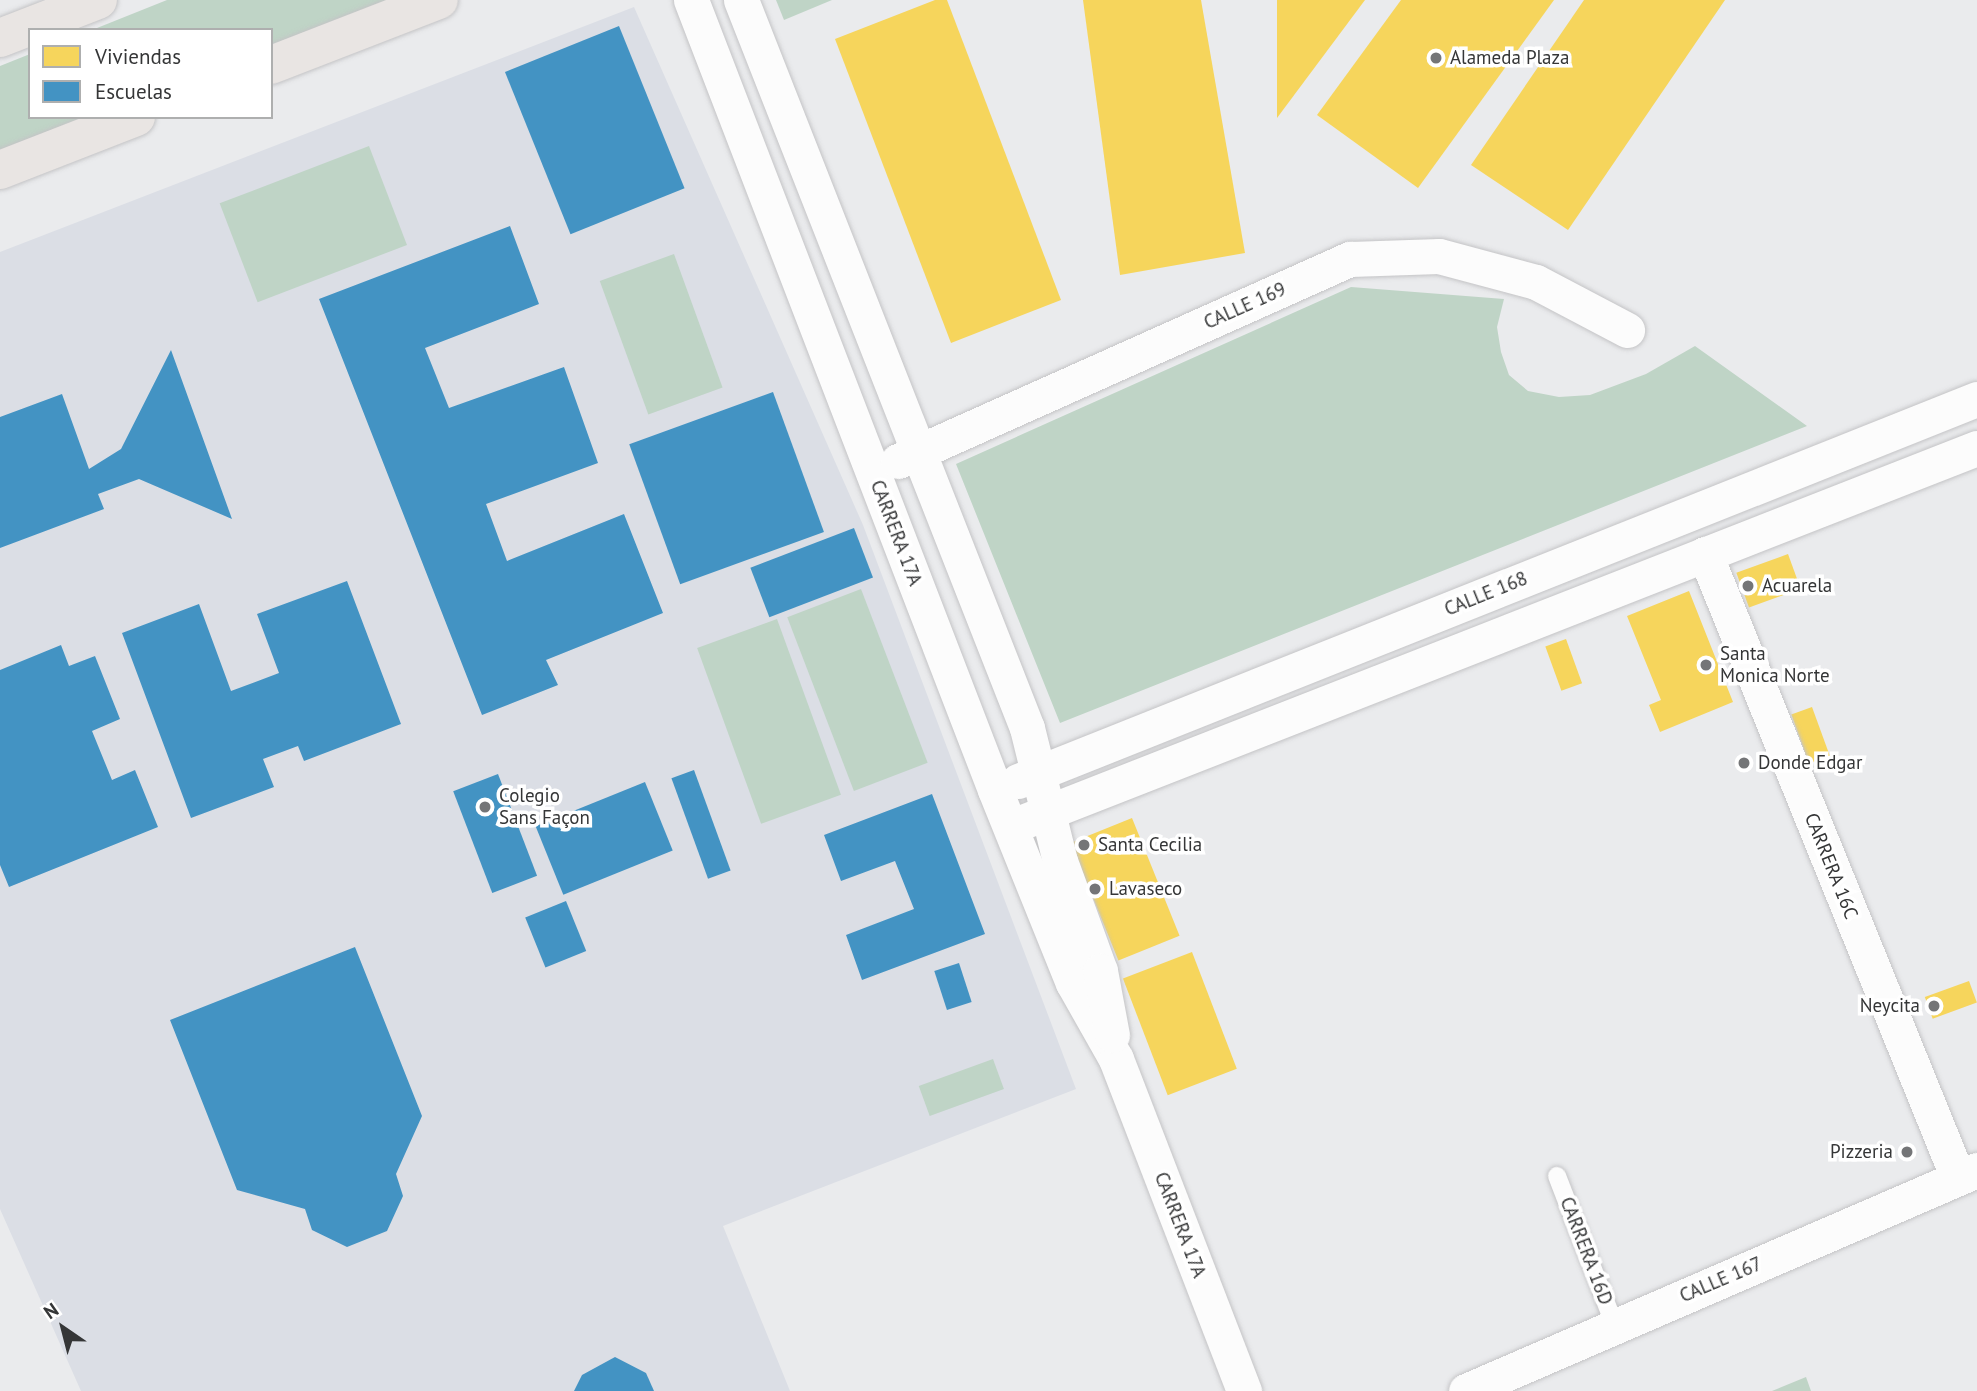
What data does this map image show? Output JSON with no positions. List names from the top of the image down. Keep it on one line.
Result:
{"streets":{"street":["CALLE 169","CARRERA 17A","CALLE 168","CARRERA 16C","CALLE 167"],"lane":["CARRERA 16D"]},"crossings":[["CALLE 169","CARRERA 17A"],["CARRERA 17A","CALLE 168"],["CARRERA 16C","CALLE 167"],["CARRERA 16D","CALLE 167"]],"places":["Alameda Plaza","Acuarela","Santa Monica Norte","Donde Edgar","Colegio Sans Façon","Santa Cecilia","Lavaseco","Neycita","Pizzeria"],"legend":["Viviendas","Escuelas"],"north":"top left"}
